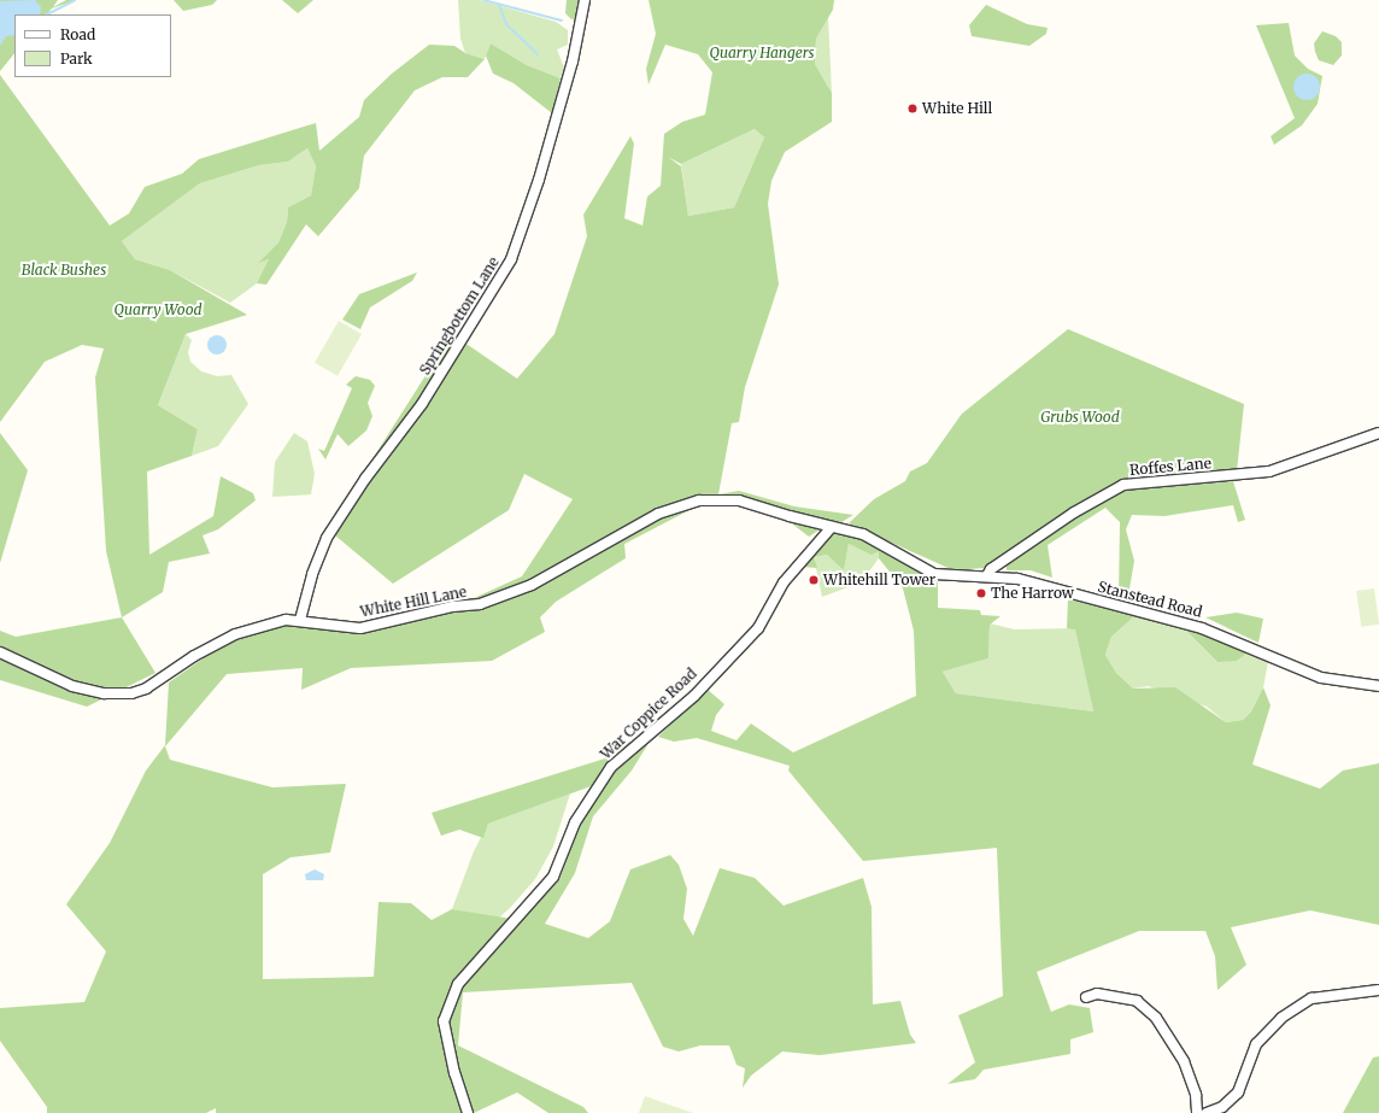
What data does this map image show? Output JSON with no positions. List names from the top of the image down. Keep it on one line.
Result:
{"streets":{"street":["Springbottom Lane","Roffes Lane","Stanstead Road","White Hill Lane","War Coppice Road"]},"crossings":[["Springbottom Lane","White Hill Lane"],["Roffes Lane","Stanstead Road"],["Stanstead Road","White Hill Lane"],["Stanstead Road","War Coppice Road"],["White Hill Lane","War Coppice Road"]],"parks":["Quarry Hangers","Black Bushes","Quarry Wood","Grubs Wood"],"places":["White Hill","Whitehill Tower","The Harrow"],"legend":["Road","Park"]}
